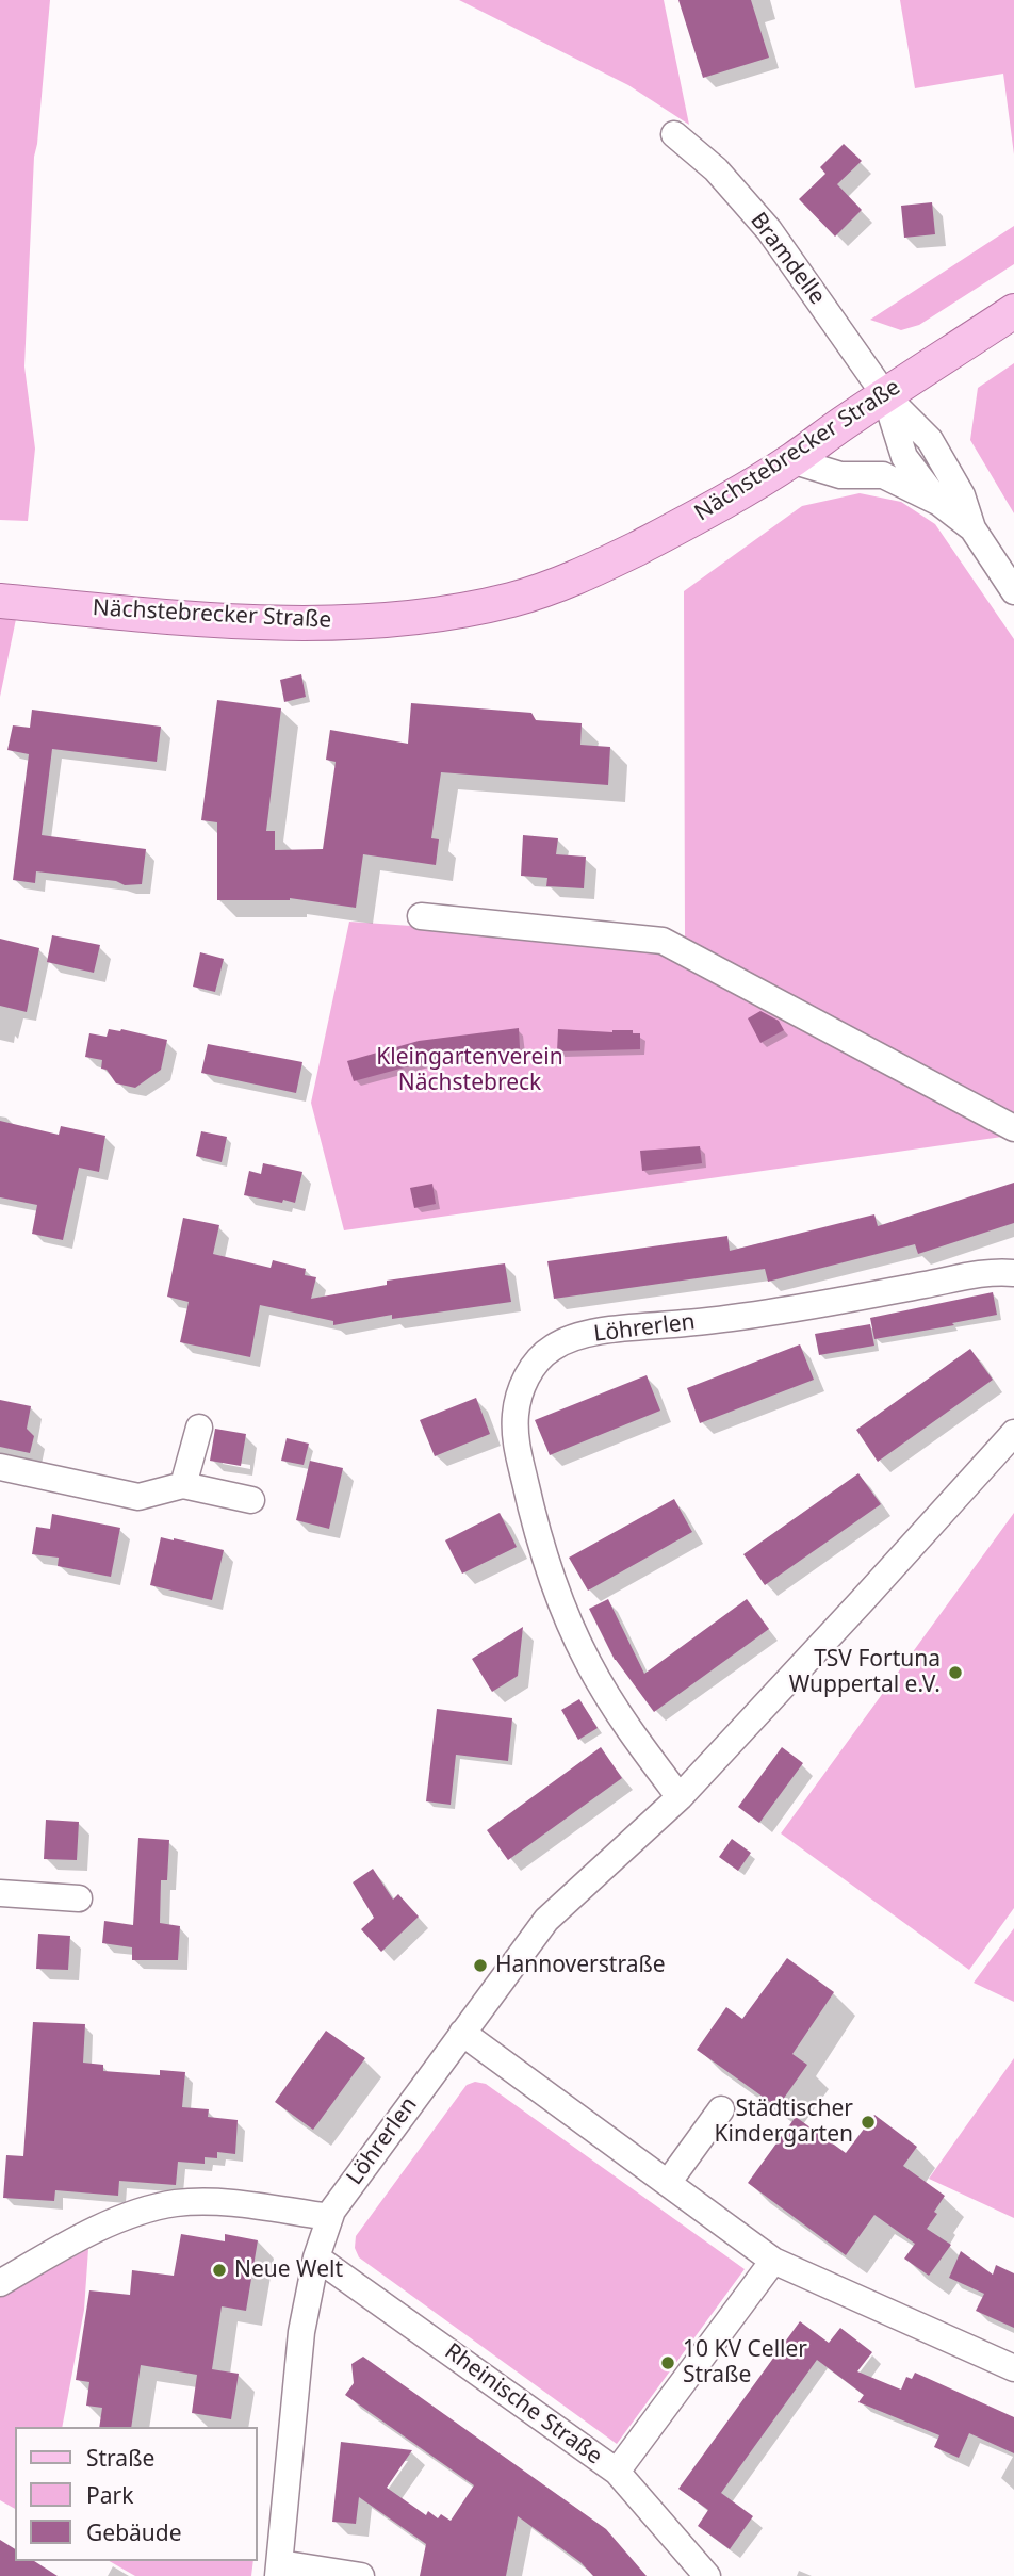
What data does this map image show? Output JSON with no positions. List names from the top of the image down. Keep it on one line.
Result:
{"streets":{"main road":["Nächstebrecker Straße"],"street":["Bramdelle","Löhrerlen","Rheinische Straße"]},"crossings":[["Bramdelle","Nächstebrecker Straße"],["Löhrerlen","Rheinische Straße"]],"parks":["Kleingartenverein Nächstebreck"],"places":["TSV Fortuna Wuppertal e.V.","Hannoverstraße","Städtischer Kindergarten","Neue Welt","10 KV Celler Straße"],"legend":["Straße","Park","Gebäude"]}
